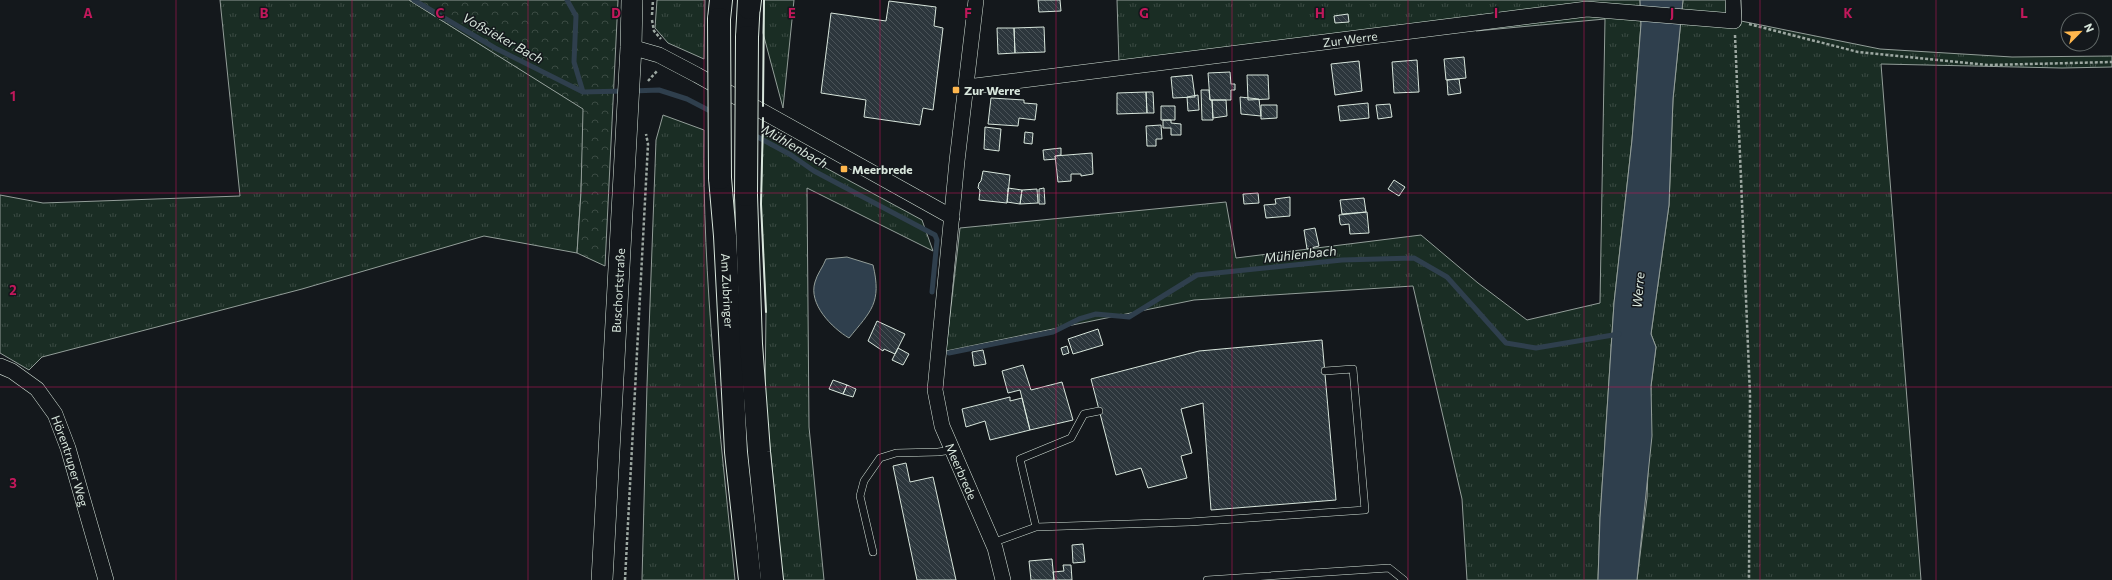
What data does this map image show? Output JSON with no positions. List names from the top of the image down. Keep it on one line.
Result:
{"streets":{"highway":["Am Zubringer"],"main road":["Buschortstraße"],"street":["Zur Werre","Hörentruper Weg","Meerbrede"]},"crossings":[["Zur Werre","Meerbrede"]],"water":["Voßsieker Bach","Mühlenbach","Werre"],"places":{"transit":["Zur Werre","Meerbrede"]},"north":"top right","grid":{"columns":["A","B","C","D","E","F","G","H","I","J","K","L"],"rows":["1","2","3"]}}
